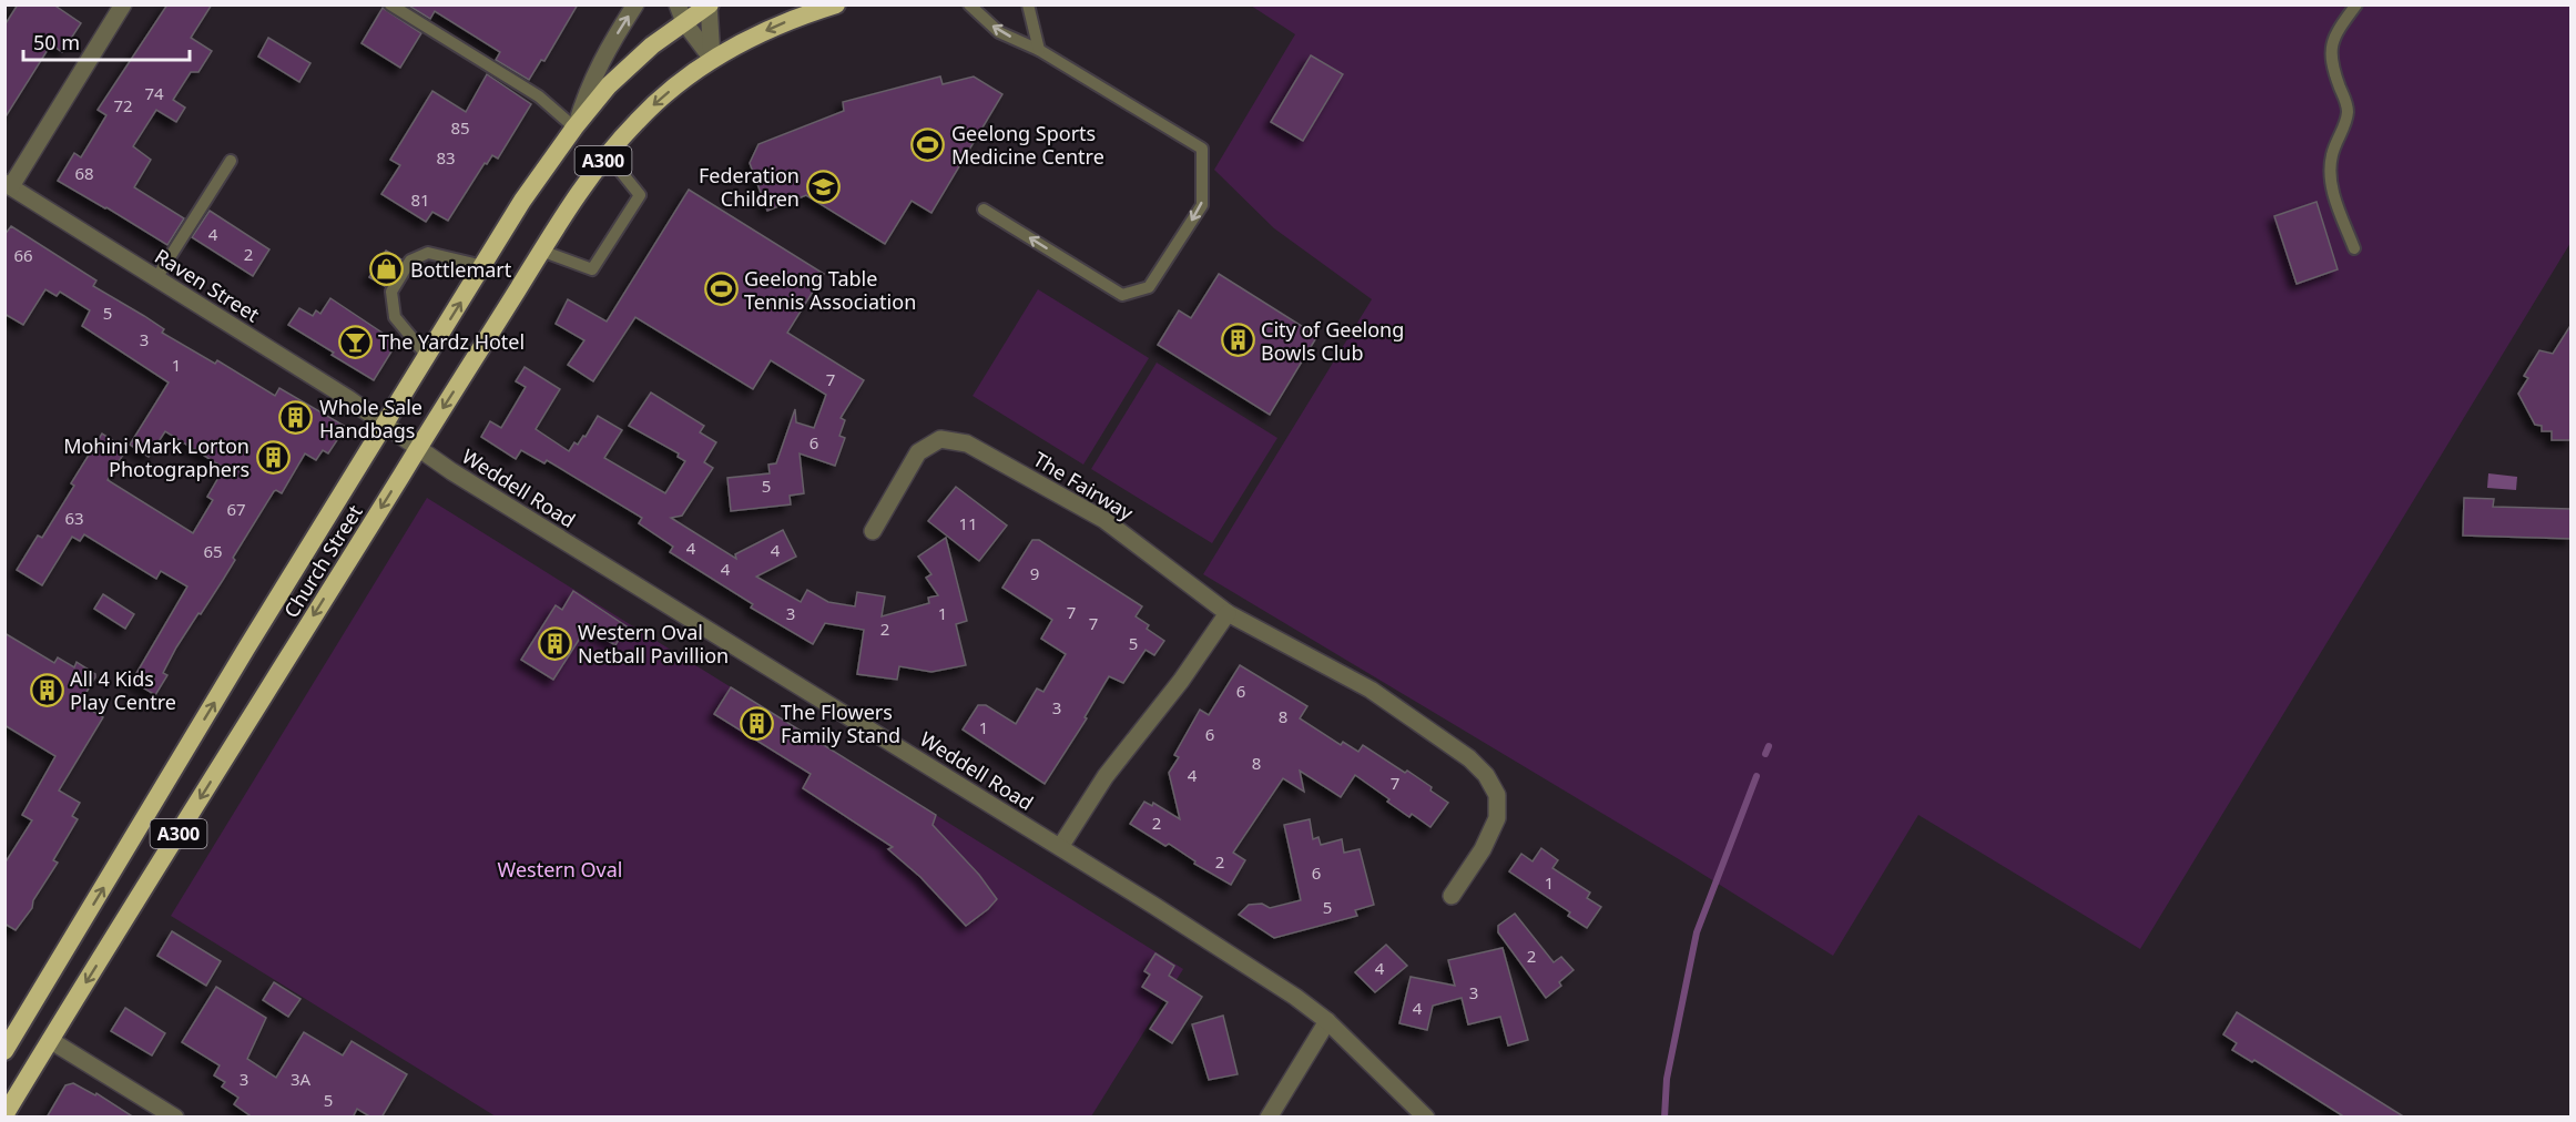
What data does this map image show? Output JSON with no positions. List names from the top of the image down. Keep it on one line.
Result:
{"streets":{"highway":["A300","Church Street"],"street":["Raven Street","The Fairway","Weddell Road"]},"crossings":[["A300","Church Street"],["Raven Street","Weddell Road"],["Raven Street","Church Street"],["Weddell Road","Church Street"]],"parks":["Western Oval"],"places":{"sports":["Geelong Sports Medicine Centre","Geelong Table Tennis Association"],"school or university":["Federation Children"],"shop":["Bottlemart"],"building":["City of Geelong Bowls Club","Whole Sale Handbags","Mohini Mark Lorton Photographers","Western Oval Netball Pavillion","All 4 Kids Play Centre","The Flowers Family Stand"],"bar":["The Yardz Hotel"]},"house_numbers":["74","72","85","83","68","81","4","2","66","5","3","1","7","6","5","67","63","11","4","4","65","4","9","7","3","1","7","2","5","6","3","8","1","6","8","4","7","2","2","6","1","5","2","4","3","4","3","3A","5"],"scale_bar":"50 m"}
